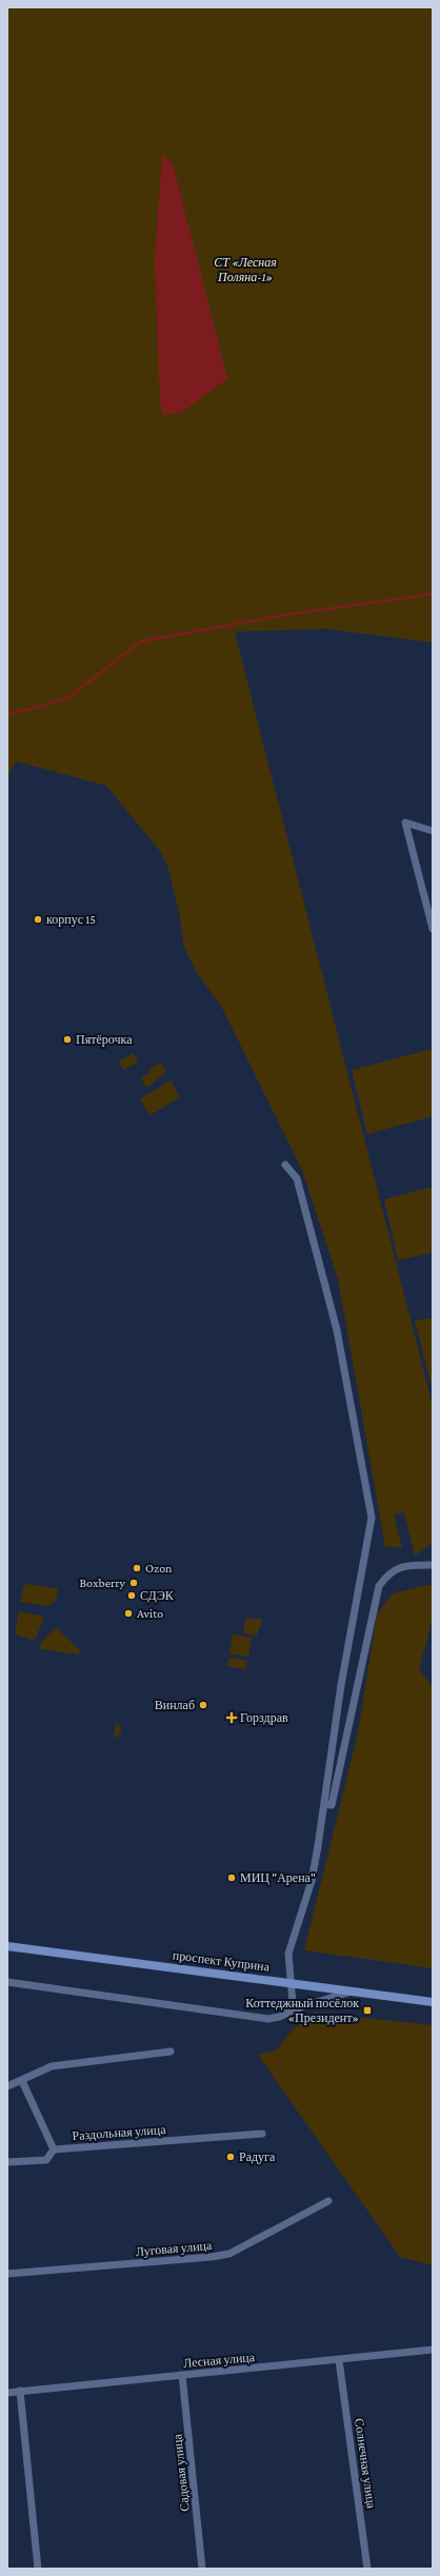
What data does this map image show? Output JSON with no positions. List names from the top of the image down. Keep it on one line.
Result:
{"streets":{"main road":["проспект Куприна"],"street":["Раздольная улица","Луговая улица","Лесная улица","Солнечная улица","Садовая улица"]},"crossings":[["Лесная улица","Солнечная улица"],["Лесная улица","Садовая улица"]],"parks":["СТ «Лесная Поляна-1»"],"places":{"other":["корпус 15","Пятёрочка","Ozon","Boxberry","СДЭК","Avito","Винлаб","МИЦ \"Арена\"","Радуга"],"health":["Горздрав"],"transit":["Коттеджный посёлок «Президент»"]}}
